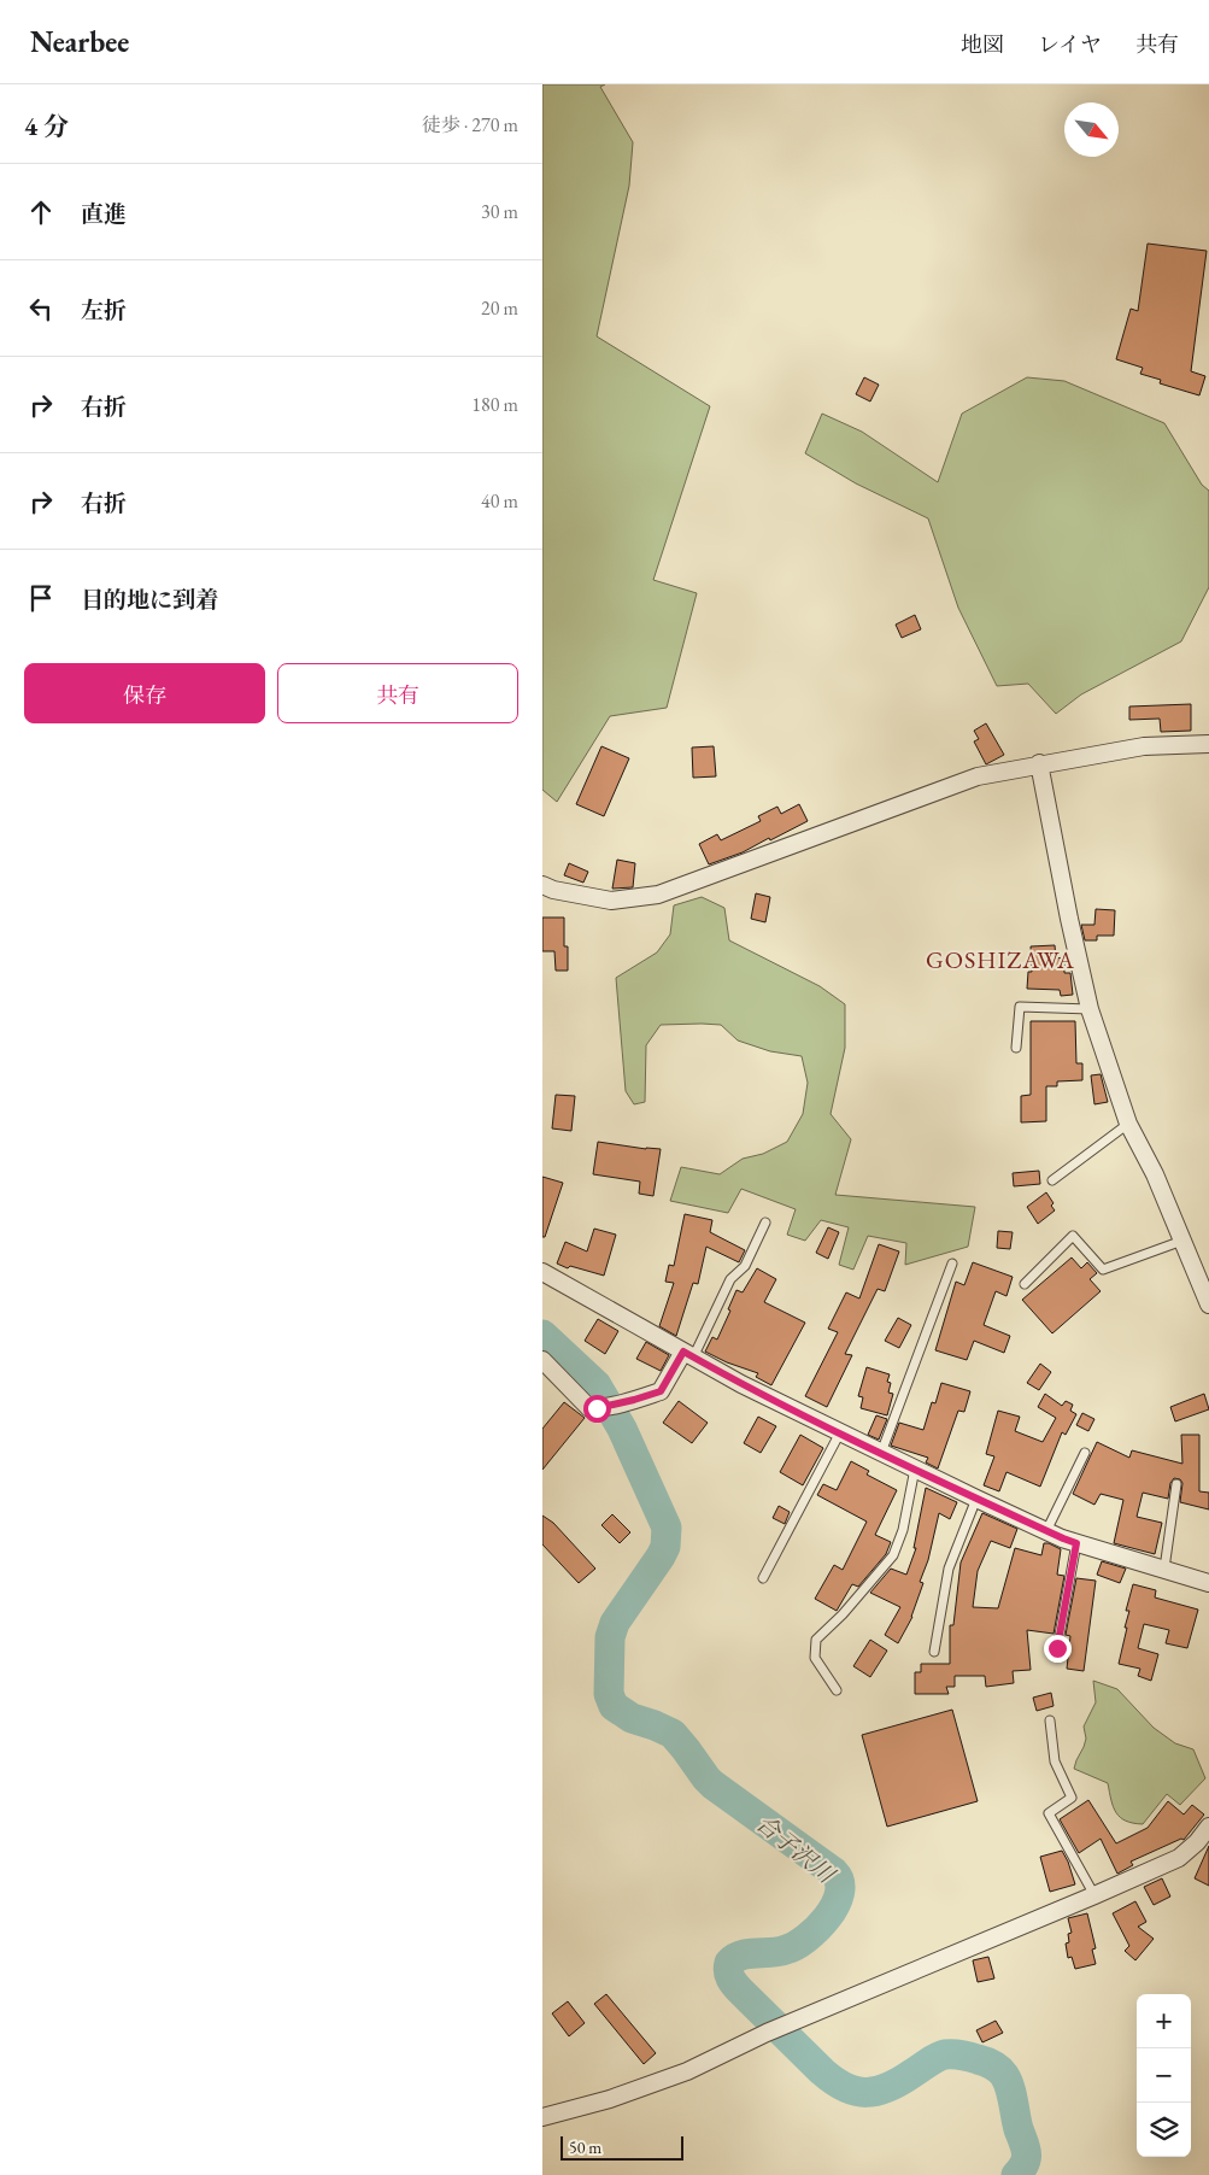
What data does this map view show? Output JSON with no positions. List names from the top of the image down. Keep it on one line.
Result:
{"districts":["GOSHIZAWA"],"water":["合子沢川"],"scale_bar":"50 m","north":"bottom right","page":{"header":"Nearbee","nav":["地図","レイヤ","共有"],"heading":["4 分","徒歩 · 270 m"],"list":[["直進","30 m"],["左折","20 m"],["右折","180 m"],["右折","40 m"],"目的地に到着"],"buttons":["保存","共有"],"map_buttons":["+","−"],"scale":"50 m"}}
